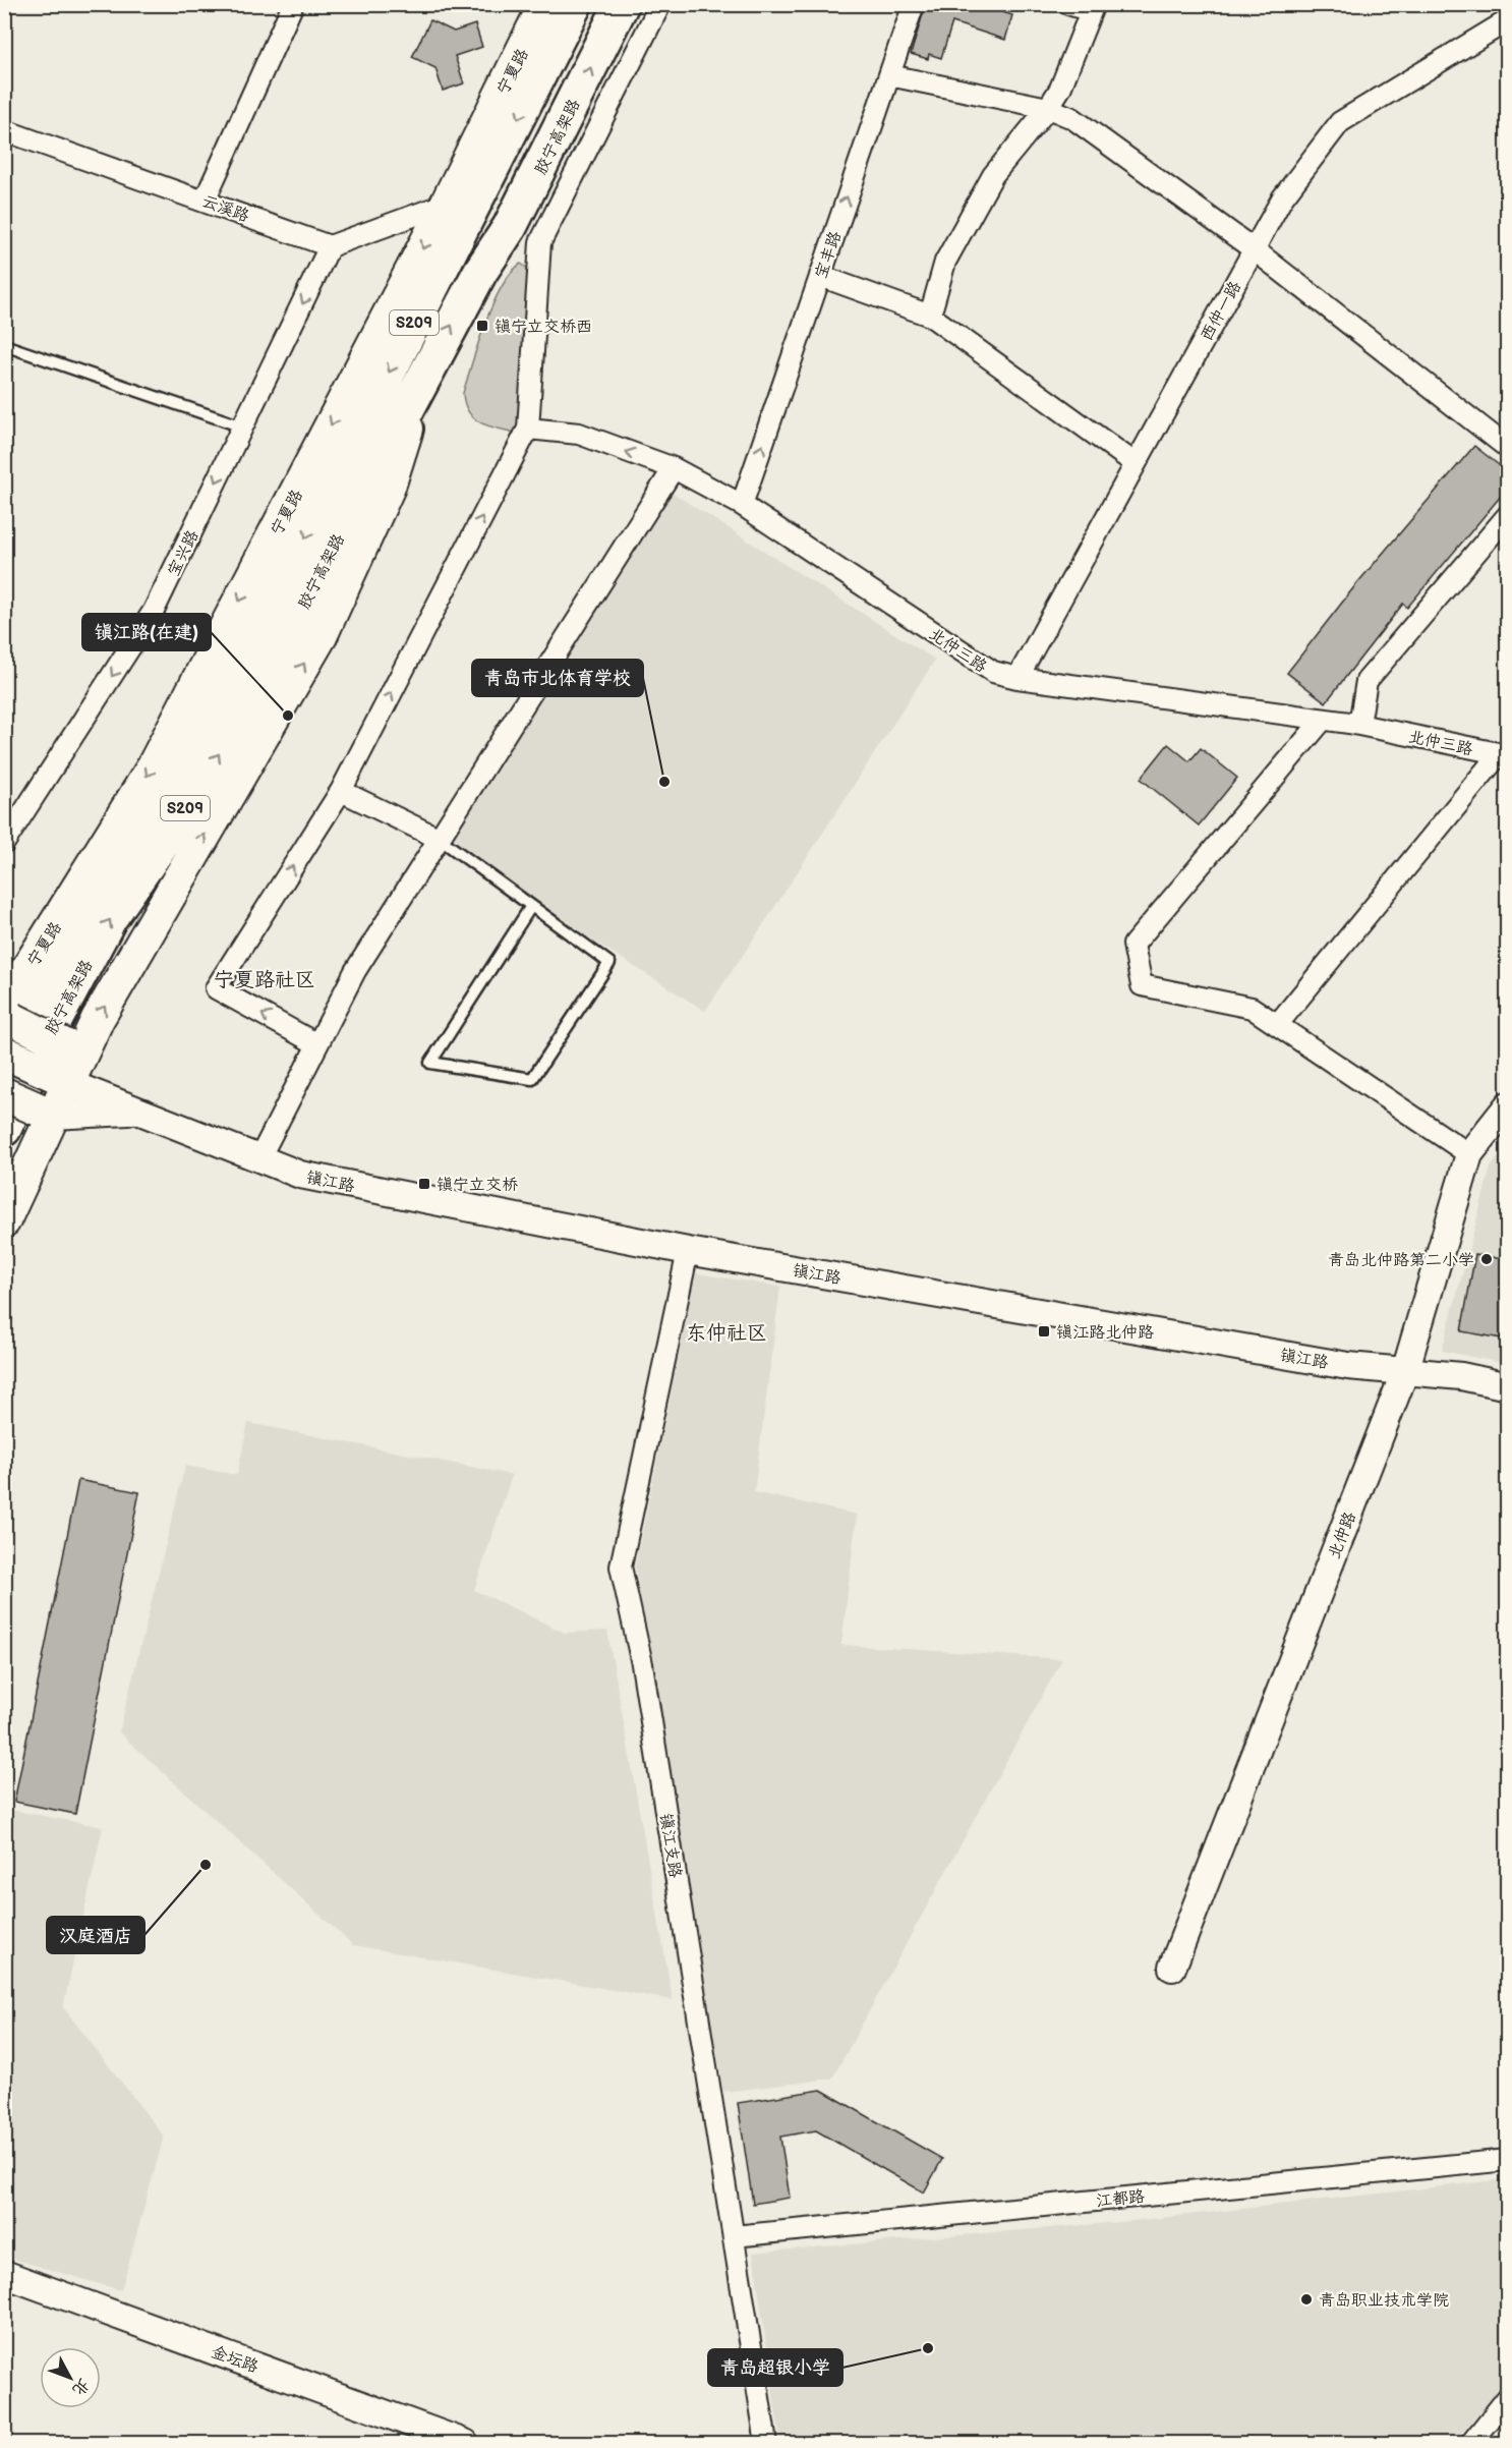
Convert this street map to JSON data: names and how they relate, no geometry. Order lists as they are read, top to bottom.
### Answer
{
  "streets": {
    "highway": ["胶宁高架路", "S209"],
    "main road": ["宁夏路", "镇江路"],
    "street": [
      "云溪路",
      "宝丰路",
      "西仲一路",
      "宝兴路",
      "北仲三路",
      "北仲路",
      "镇江支路",
      "江都路",
      "金坛路"
    ]
  },
  "crossings": [
    ["云溪路", "宝兴路"],
    ["宝丰路", "北仲三路"],
    ["西仲一路", "北仲三路"],
    ["镇江路", "北仲路"],
    ["镇江路", "镇江支路"],
    ["镇江支路", "江都路"]
  ],
  "one_way": ["宝兴路"],
  "districts": ["宁夏路社区", "东仲社区"],
  "places": {
    "transit": ["镇宁立交桥西", "镇宁立交桥", "镇江路北仲路"],
    "other": [
      "镇江路(在建)",
      "青岛市北体育学校",
      "青岛北仲路第二小学",
      "汉庭酒店",
      "青岛职业技术学院",
      "青岛超银小学"
    ]
  },
  "north": "bottom right"
}
